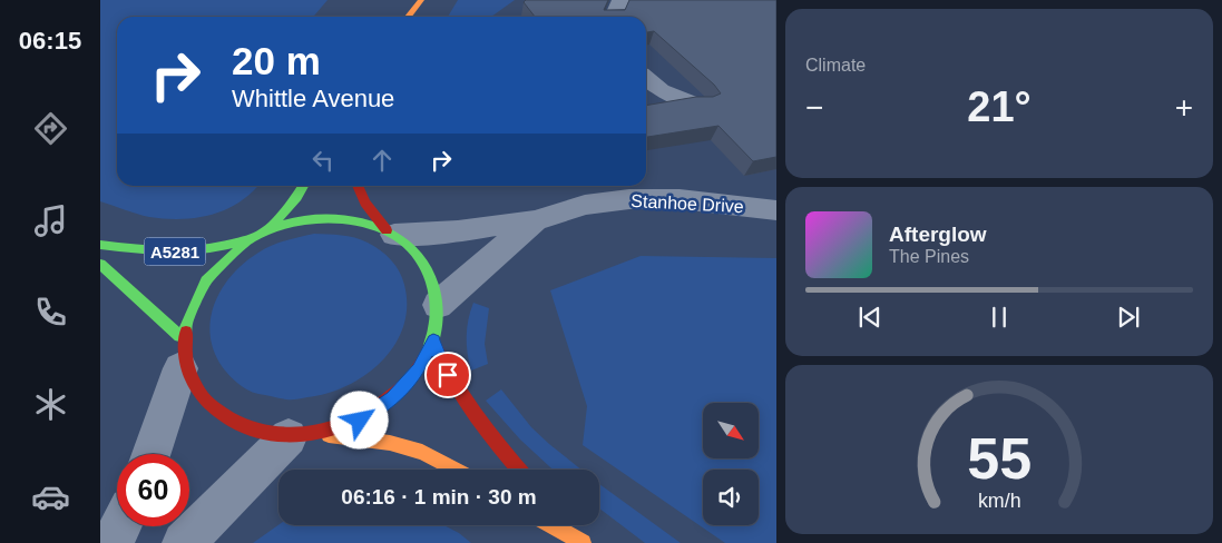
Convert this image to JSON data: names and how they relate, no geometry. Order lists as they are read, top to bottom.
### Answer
{
  "streets": {
    "main road": ["A5281"],
    "street": ["Stanhoe Drive"]
  },
  "crossings": [
    ["Stanhoe Drive", "A5281"]
  ],
  "north": "bottom right",
  "page": {
    "tabs": "06:15",
    "tile": "Climate",
    "turn": ["20 m", "Whittle Avenue"],
    "heat": ["−", "21°", "+"],
    "song": ["Afterglow", "The Pines"],
    "limit": "60",
    "trip": "06:16 · 1 min · 30 m",
    "gauge": ["55", "km/h"]
  }
}
